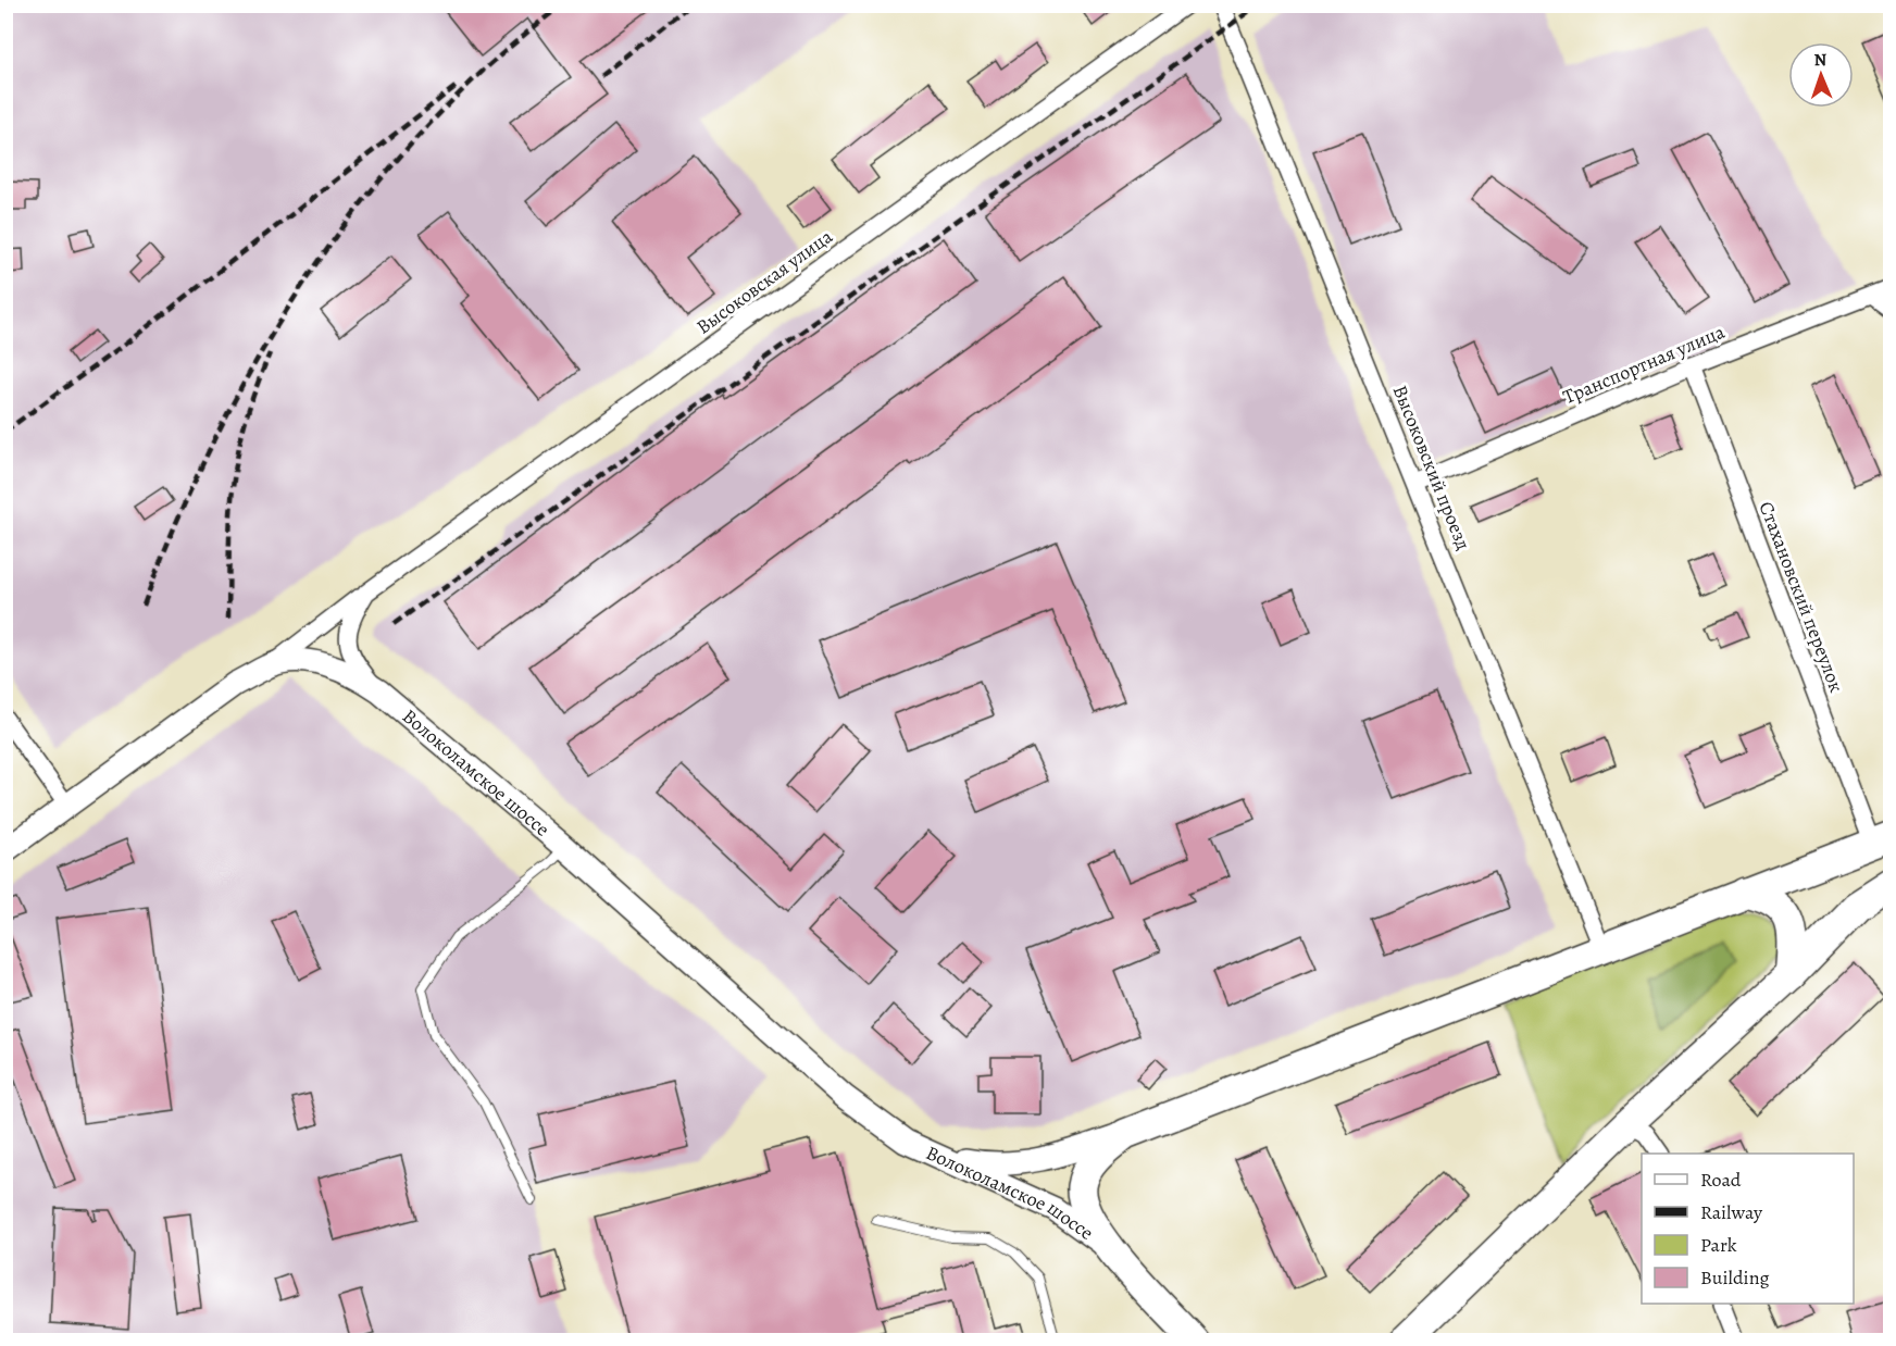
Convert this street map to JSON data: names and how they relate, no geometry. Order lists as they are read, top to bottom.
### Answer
{
  "streets": {
    "street": [
      "Высоковская улица",
      "Транспортная улица",
      "Высоковский проезд",
      "Стахановский переулок",
      "Волоколамское шоссе"
    ]
  },
  "crossings": [
    ["Высоковская улица", "Волоколамское шоссе"],
    ["Транспортная улица", "Высоковский проезд"],
    ["Транспортная улица", "Стахановский переулок"]
  ],
  "legend": [
    "Road",
    "Railway",
    "Park",
    "Building"
  ],
  "north": "top"
}
